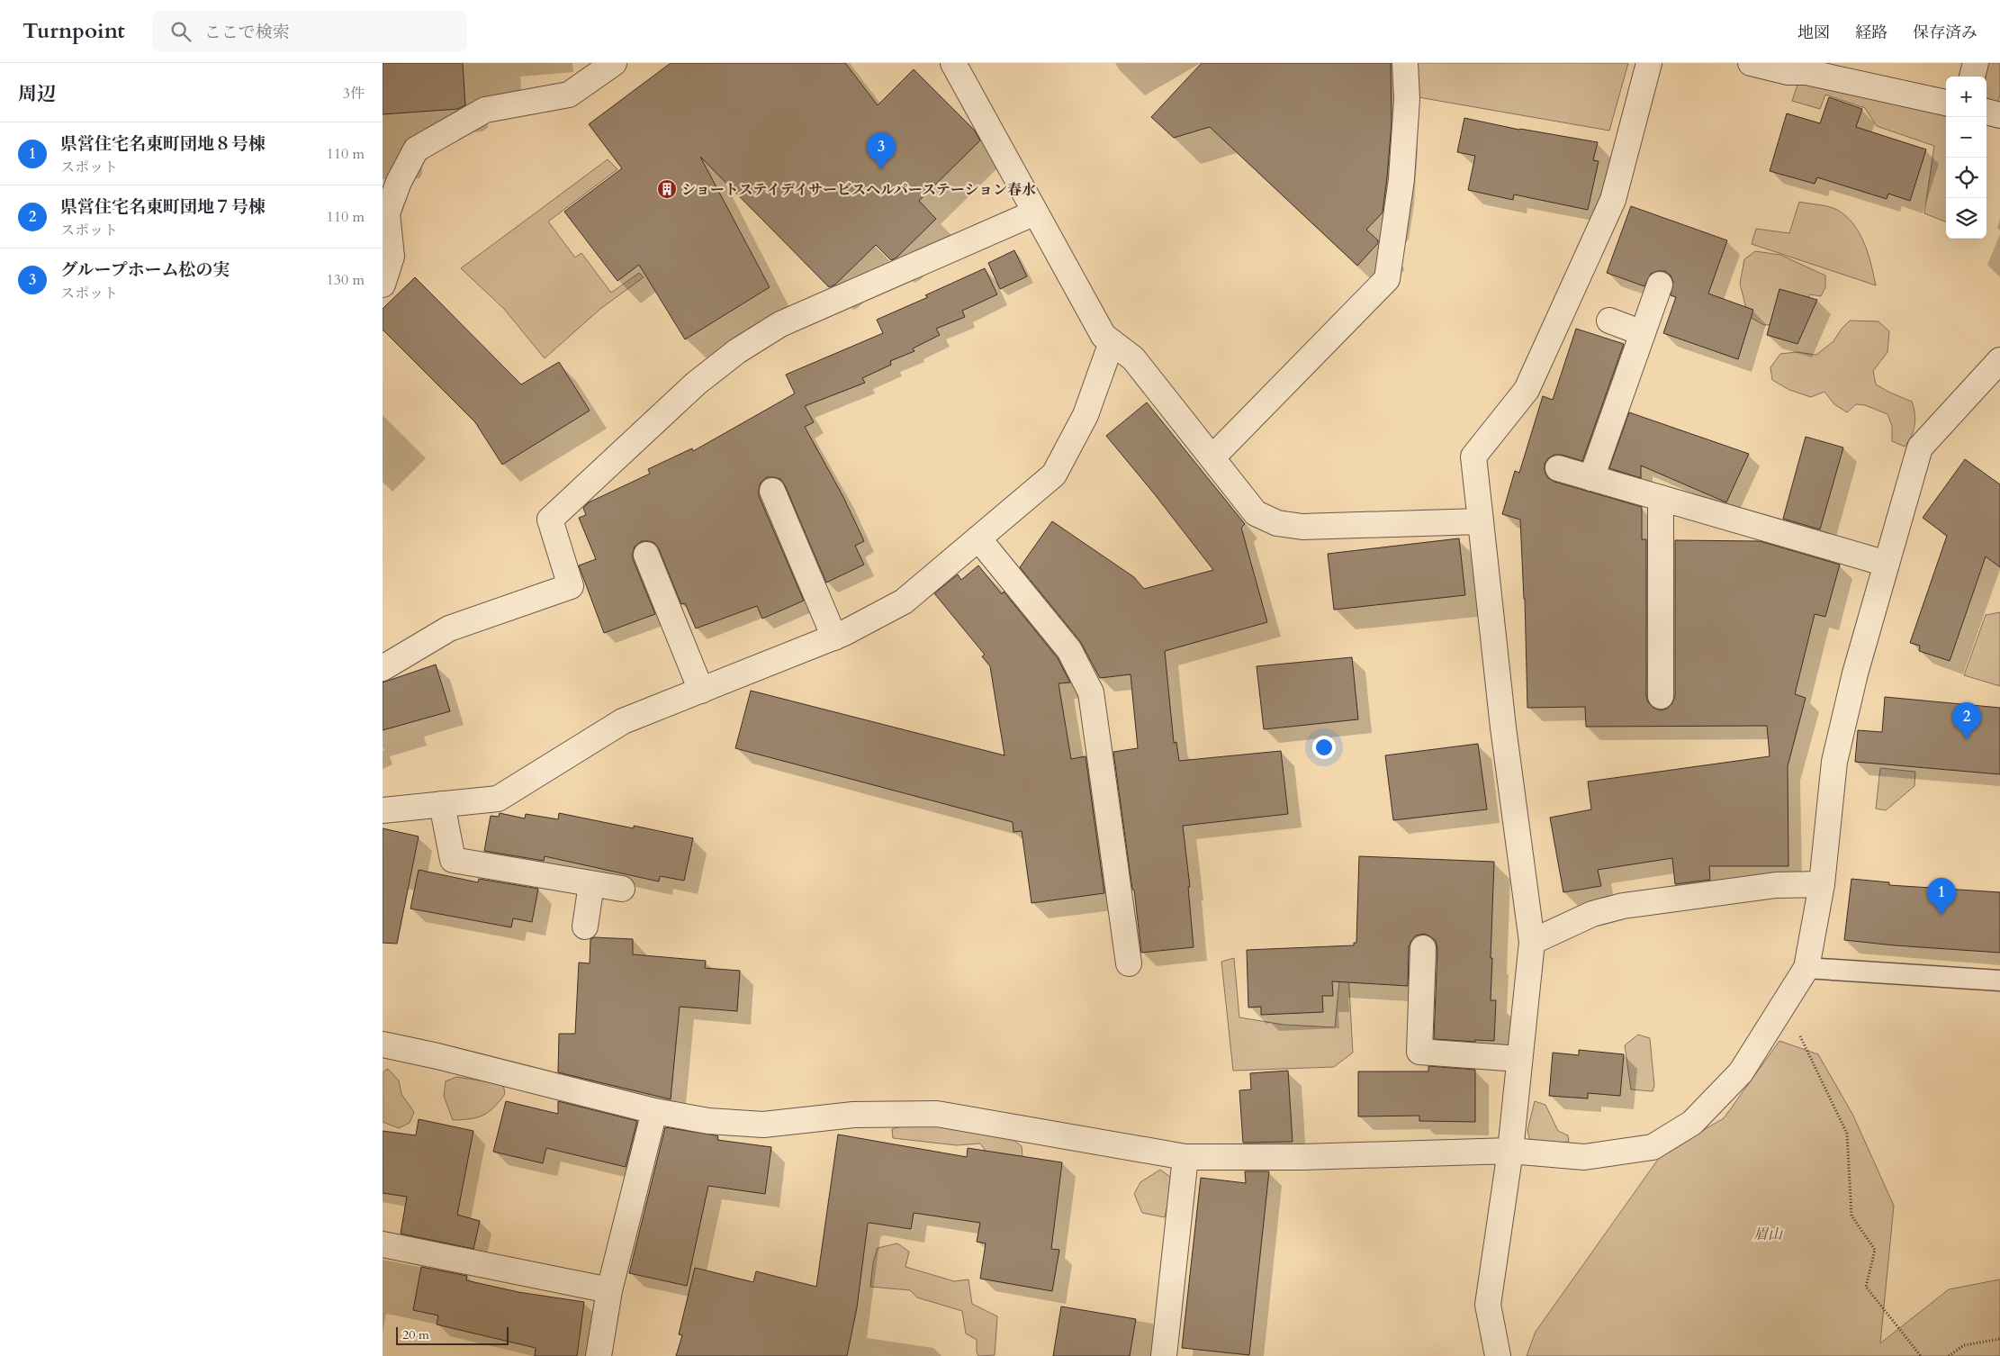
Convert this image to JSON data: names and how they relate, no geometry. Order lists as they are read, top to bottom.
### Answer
{
  "parks": ["眉山"],
  "places": {
    "building": ["ショートステイデイサービスヘルパーステーション春水"]
  },
  "scale_bar": "20 m",
  "page": {
    "header": "Turnpoint",
    "search": "ここで検索",
    "nav": ["地図", "経路", "保存済み"],
    "heading": ["周辺", "3件"],
    "map_buttons": ["+", "−"],
    "list": [
      {
        "mark": "1",
        "name": "県営住宅名東町団地８号棟",
        "note": "スポット",
        "value": "110 m"
      },
      {
        "mark": "2",
        "name": "県営住宅名東町団地７号棟",
        "note": "スポット",
        "value": "110 m"
      },
      {
        "mark": "3",
        "name": "グループホーム松の実",
        "note": "スポット",
        "value": "130 m"
      }
    ],
    "pins": ["3", "2", "1"],
    "scale": "20 m"
  }
}
